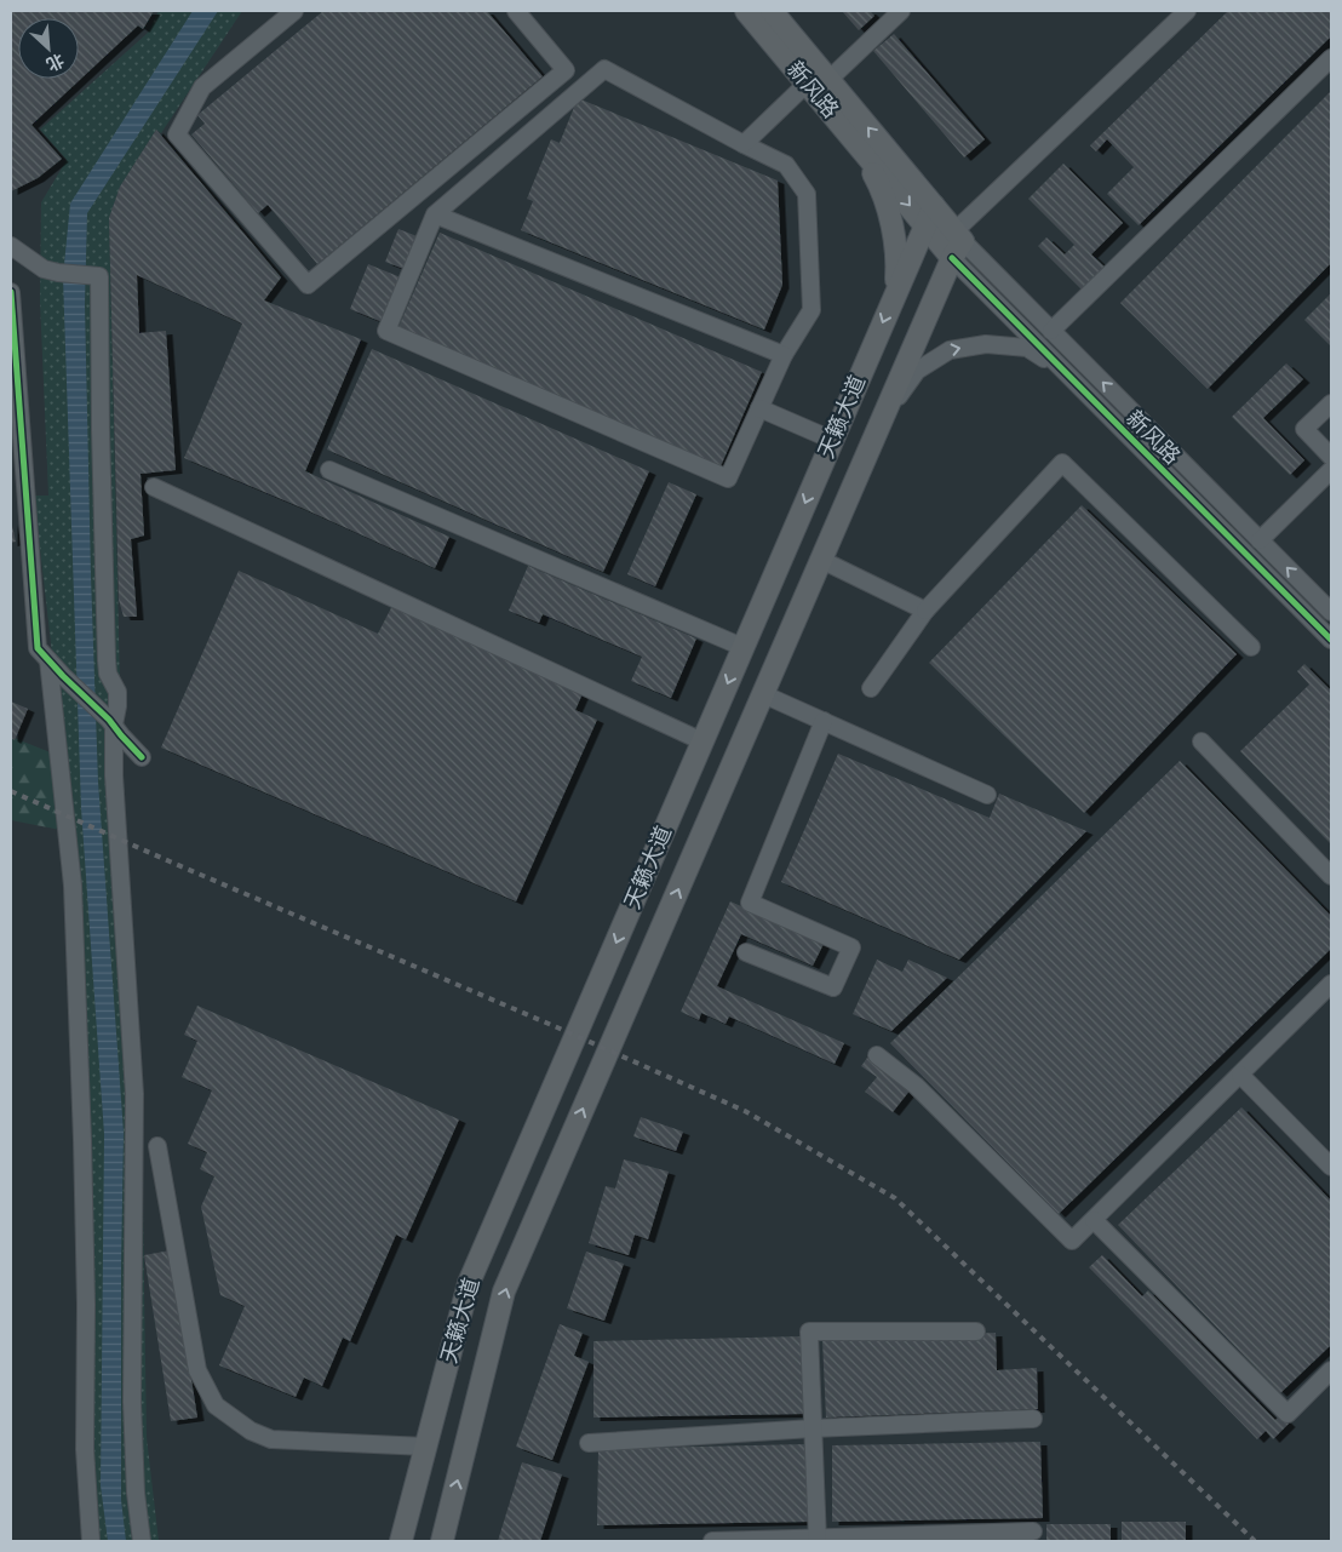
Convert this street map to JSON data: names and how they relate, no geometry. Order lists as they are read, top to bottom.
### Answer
{
  "streets": {
    "main road": ["新风路", "天籁大道"]
  },
  "crossings": [
    ["新风路", "天籁大道"]
  ],
  "north": "bottom right"
}
